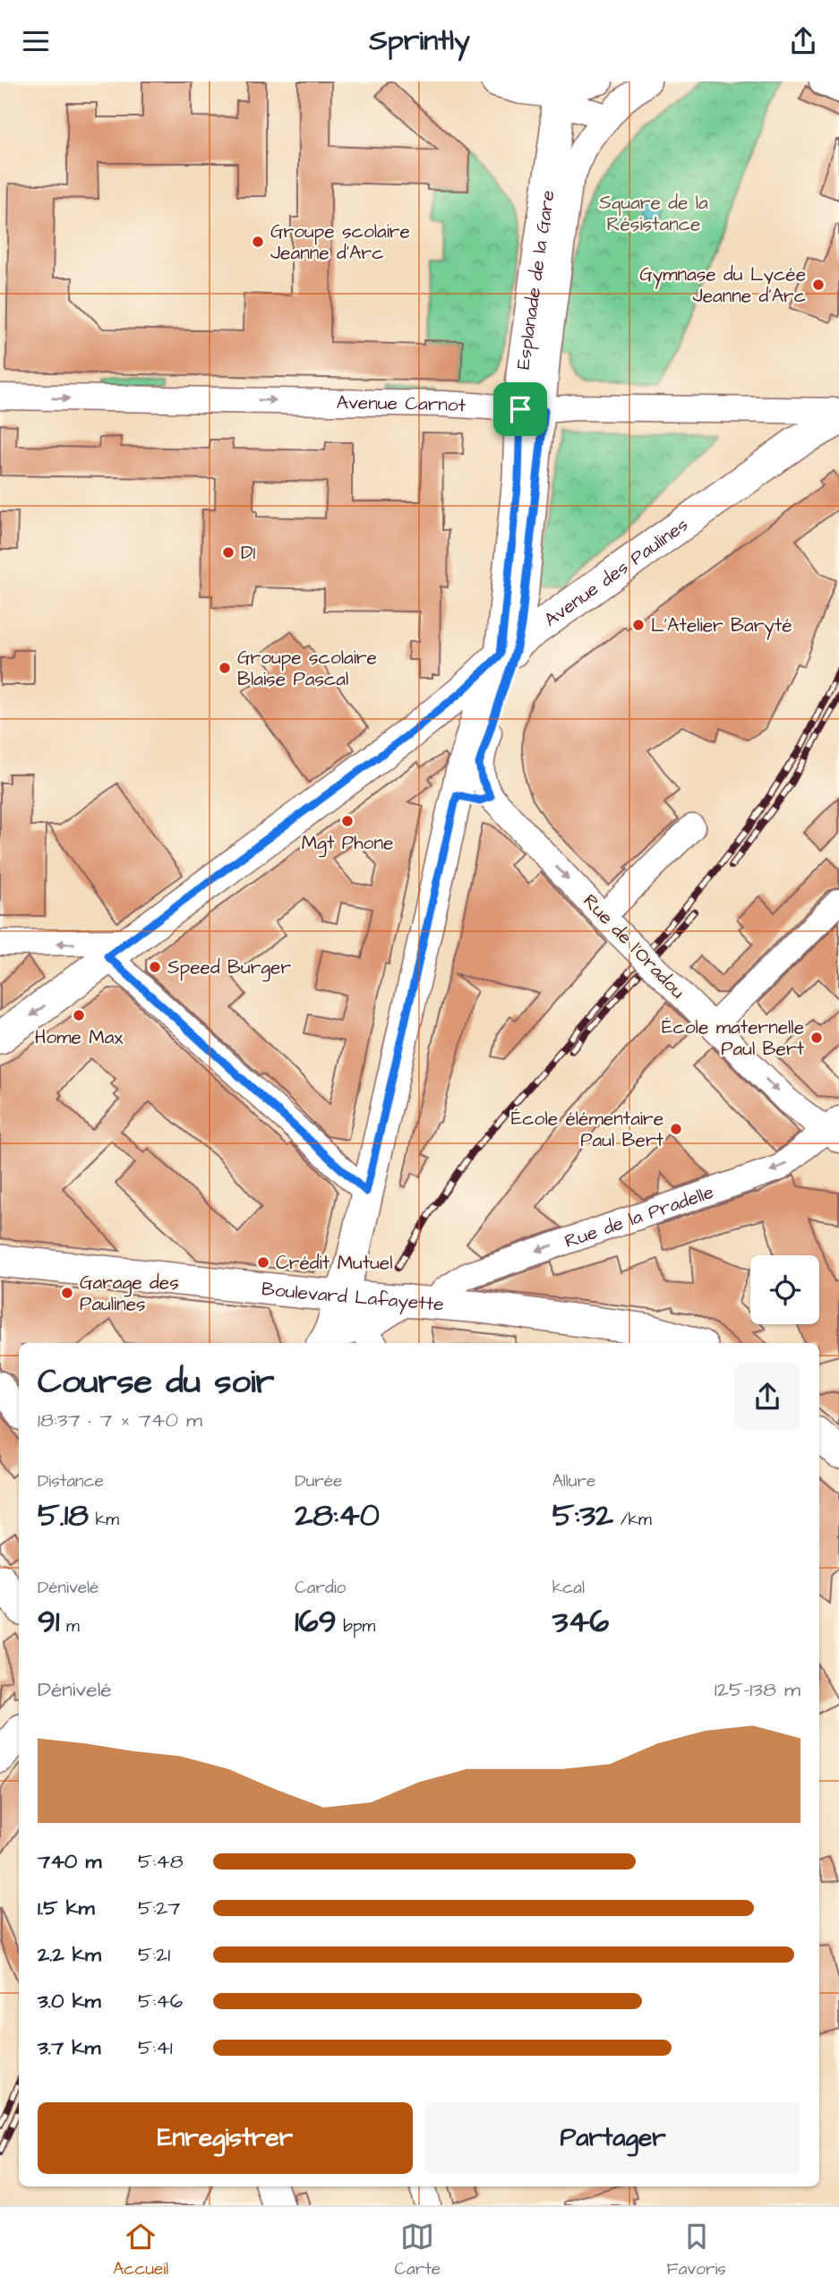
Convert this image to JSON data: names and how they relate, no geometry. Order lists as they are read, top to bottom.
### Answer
{
  "streets": {
    "main road": ["Esplanade de la Gare", "Avenue des Paulines", "Boulevard Lafayette"],
    "street": ["Avenue Carnot", "Rue de l'Oradou", "Rue de la Pradelle"]
  },
  "crossings": [
    ["Esplanade de la Gare", "Avenue Carnot"],
    ["Esplanade de la Gare", "Avenue des Paulines"],
    ["Esplanade de la Gare", "Boulevard Lafayette"],
    ["Avenue Carnot", "Avenue des Paulines"],
    ["Rue de l'Oradou", "Rue de la Pradelle"],
    ["Rue de la Pradelle", "Boulevard Lafayette"]
  ],
  "one_way": ["Avenue Carnot", "Rue de l'Oradou", "Rue de la Pradelle"],
  "parks": ["Square de la Résistance"],
  "places": [
    "Groupe scolaire Jeanne d'Arc",
    "Gymnase du Lycée Jeanne d'Arc",
    "D1",
    "L'Atelier Baryté",
    "Groupe scolaire Blaise Pascal",
    "Mgt Phone",
    "Speed Burger",
    "Home Max",
    "École maternelle Paul Bert",
    "École élémentaire Paul Bert",
    "Crédit Mutuel",
    "Garage des Paulines"
  ],
  "page": {
    "header": "Sprintly",
    "heading": ["Course du soir", "18:37 · 7 × 740 m"],
    "stats": [
      ["Distance", "5.18 km"],
      ["Durée", "28:40"],
      ["Allure", "5:32 /km"],
      ["Dénivelé", "91 m"],
      ["Cardio", "169 bpm"],
      ["kcal", "346"]
    ],
    "chart": ["Dénivelé", "125–138 m"],
    "list": [
      {
        "name": "740 m",
        "note": "5:48"
      },
      {
        "name": "1.5 km",
        "note": "5:27"
      },
      {
        "name": "2.2 km",
        "note": "5:21"
      },
      {
        "name": "3.0 km",
        "note": "5:46"
      },
      {
        "name": "3.7 km",
        "note": "5:41"
      }
    ],
    "buttons": ["Enregistrer", "Partager"],
    "tabs": ["Accueil", "Carte", "Favoris"]
  }
}
